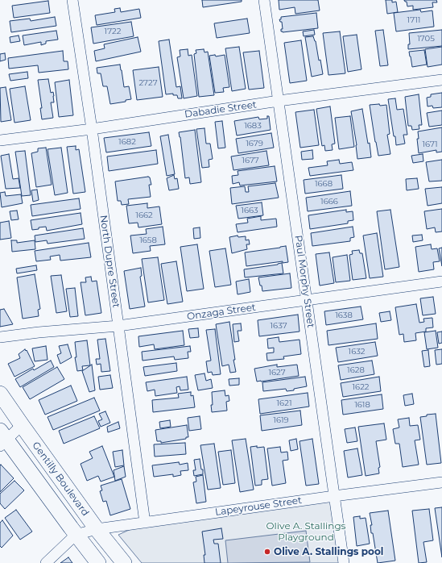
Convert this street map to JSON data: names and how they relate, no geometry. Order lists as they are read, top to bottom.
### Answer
{
  "streets": {
    "main road": ["Gentilly Boulevard"],
    "street": [
      "Dabadie Street",
      "North Dupre Street",
      "Paul Morphy Street",
      "Onzaga Street",
      "Lapeyrouse Street"
    ]
  },
  "crossings": [
    ["Dabadie Street", "North Dupre Street"],
    ["Dabadie Street", "Paul Morphy Street"],
    ["North Dupre Street", "Onzaga Street"],
    ["North Dupre Street", "Lapeyrouse Street"],
    ["Paul Morphy Street", "Onzaga Street"],
    ["Paul Morphy Street", "Lapeyrouse Street"],
    ["Gentilly Boulevard", "Lapeyrouse Street"]
  ],
  "parks": ["Olive A. Stallings Playground"],
  "places": ["Olive A. Stallings pool"],
  "house_numbers": [
    "1711",
    "1722",
    "1705",
    "2727",
    "1683",
    "1682",
    "1679",
    "1671",
    "1677",
    "1668",
    "1666",
    "1663",
    "1662",
    "1658",
    "1638",
    "1637",
    "1632",
    "1628",
    "1627",
    "1622",
    "1621",
    "1618",
    "1619"
  ]
}
